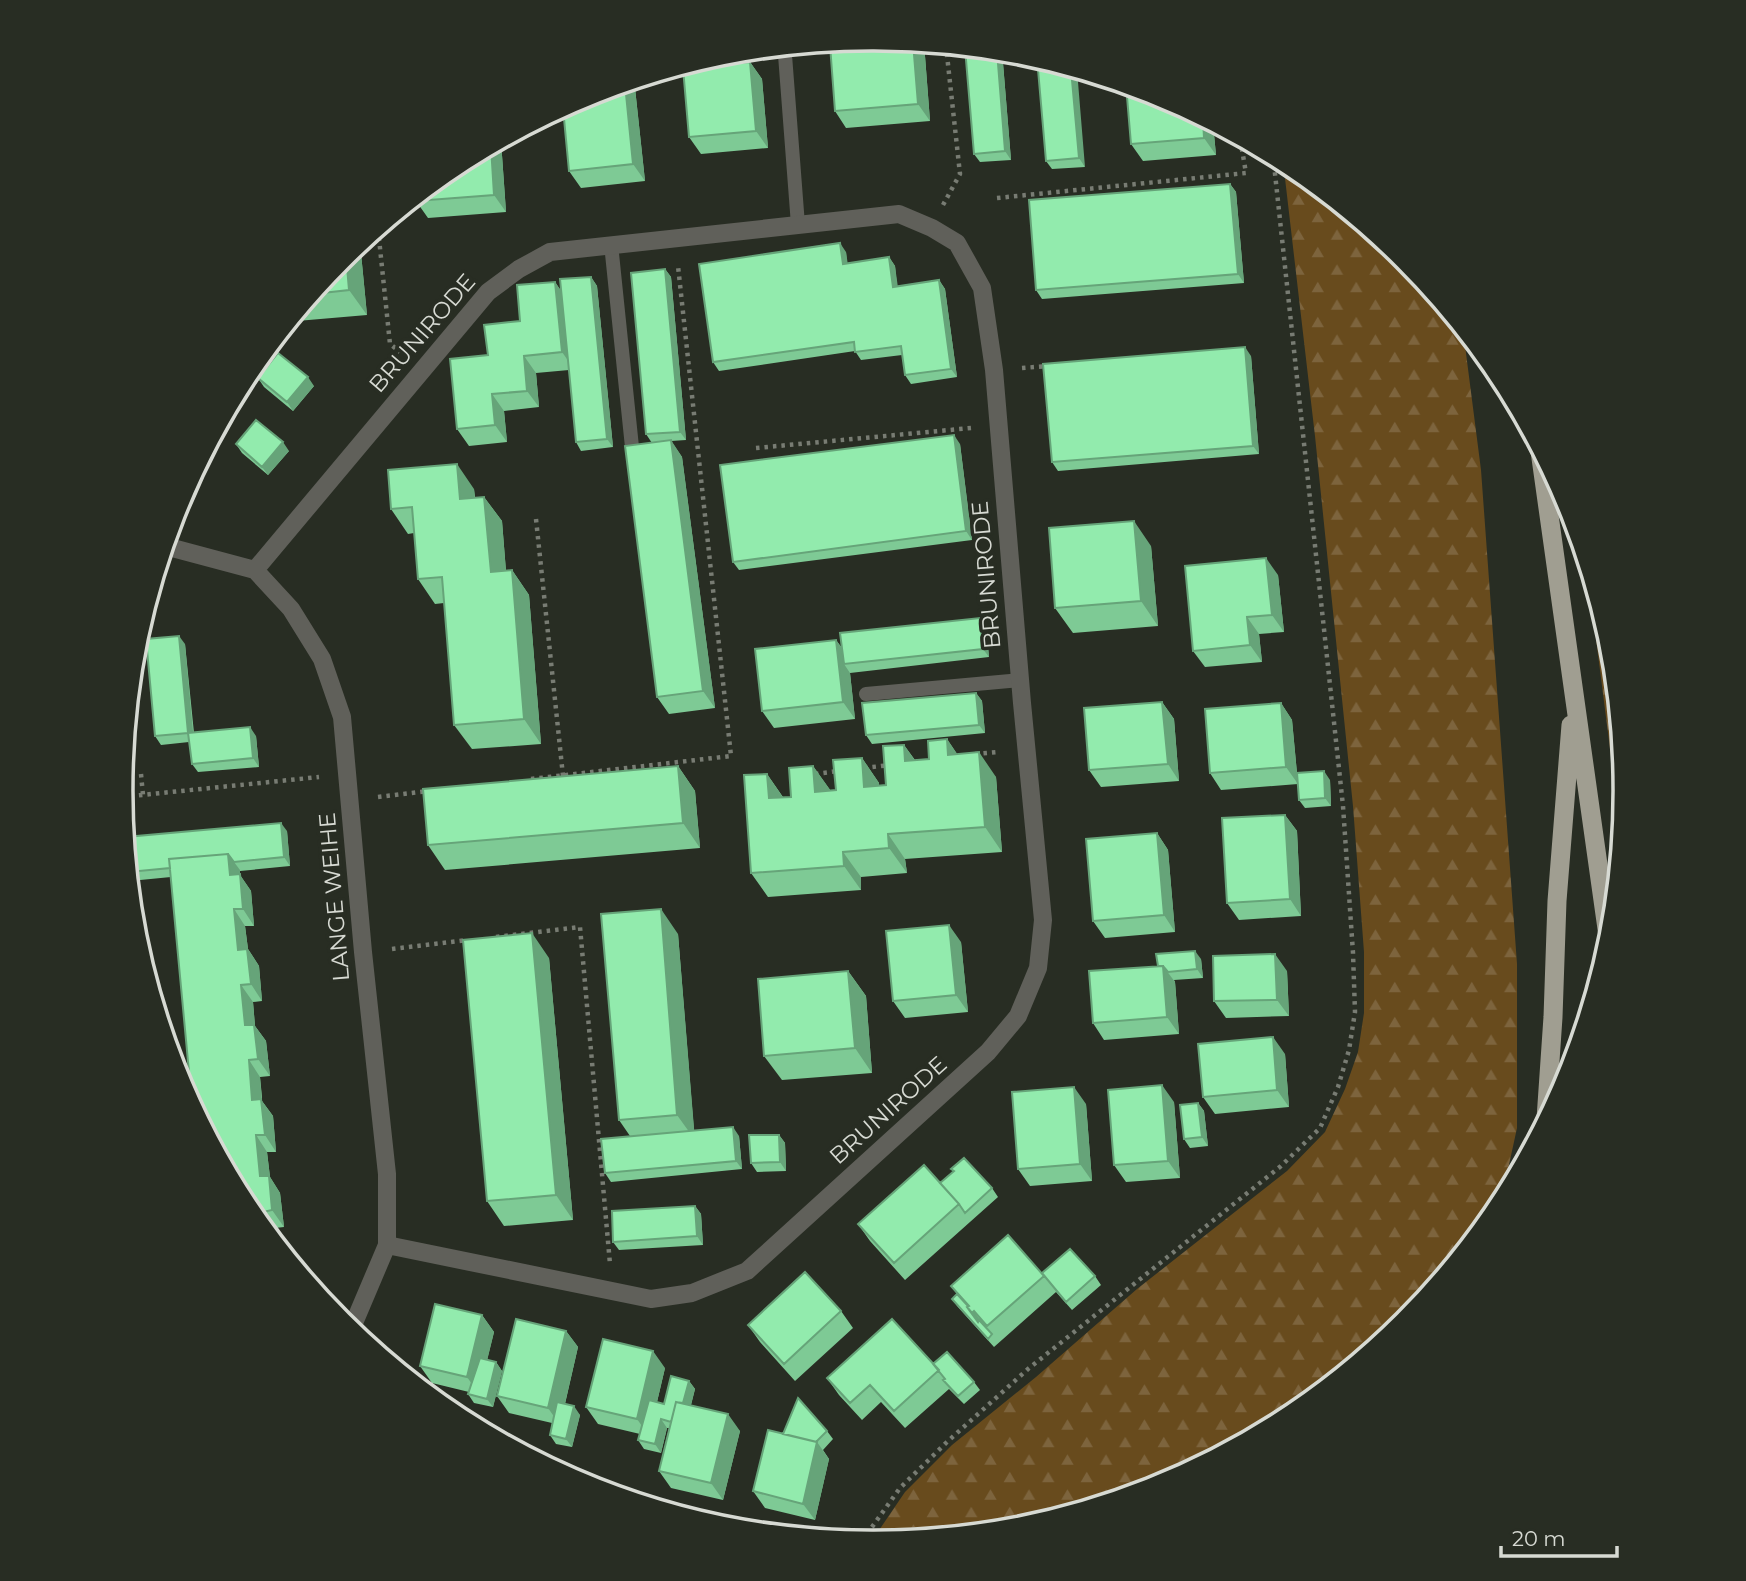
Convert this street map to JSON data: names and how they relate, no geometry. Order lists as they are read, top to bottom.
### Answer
{
  "streets": {
    "street": ["BRUNIRODE", "LANGE WEIHE"]
  },
  "crossings": [
    ["BRUNIRODE", "LANGE WEIHE"]
  ],
  "scale_bar": "20 m"
}
